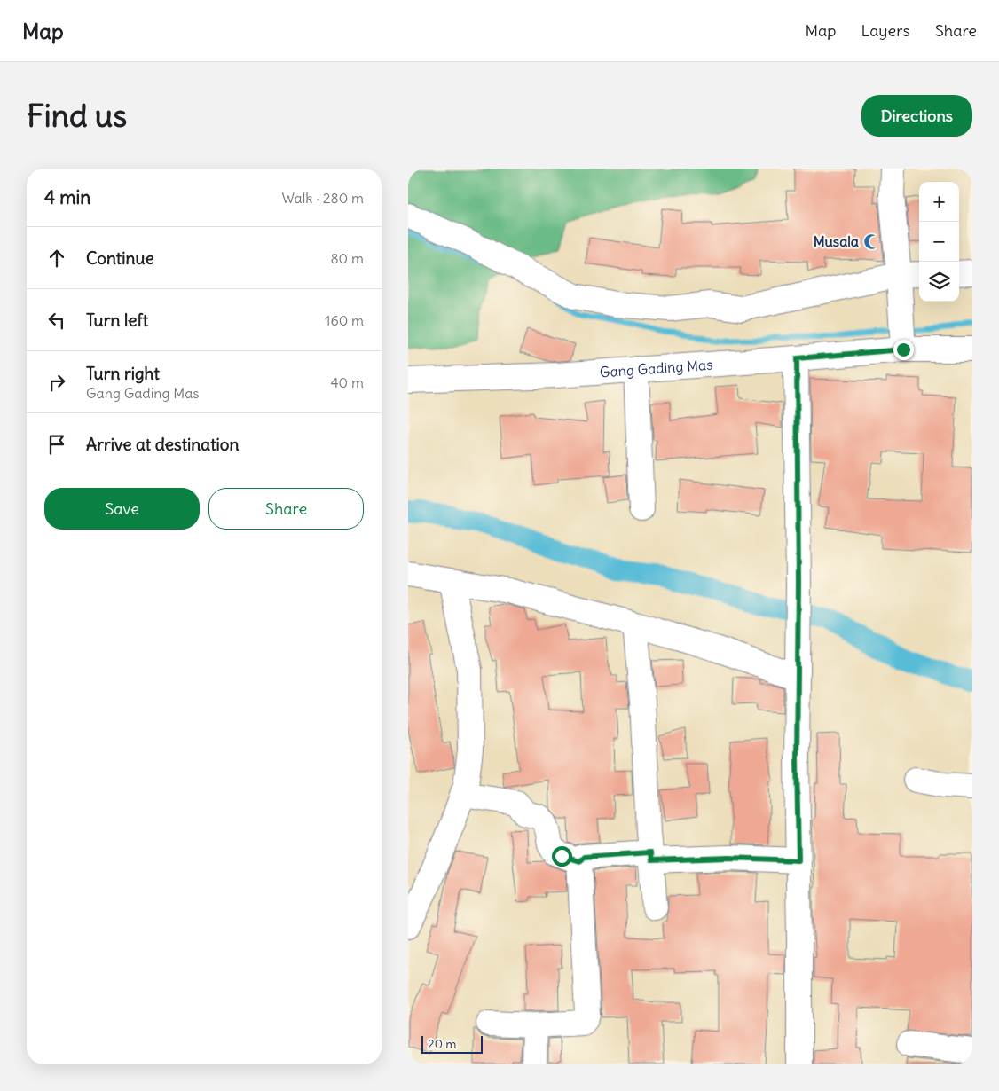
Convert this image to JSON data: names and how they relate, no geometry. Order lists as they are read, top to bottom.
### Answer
{
  "streets": {
    "street": ["Gang Gading Mas"]
  },
  "places": {
    "mosque": ["Musala"]
  },
  "scale_bar": "20 m",
  "page": {
    "header": "Map",
    "nav": ["Map", "Layers", "Share"],
    "buttons": [
      "Directions",
      ["Save", "Share"]
    ],
    "title": "Find us",
    "heading": ["4 min", "Walk · 280 m"],
    "map_buttons": ["+", "−"],
    "list": [
      ["Continue", "80 m"],
      ["Turn left", "160 m"],
      ["Turn right", "Gang Gading Mas", "40 m"],
      "Arrive at destination"
    ],
    "scale": "20 m"
  }
}
